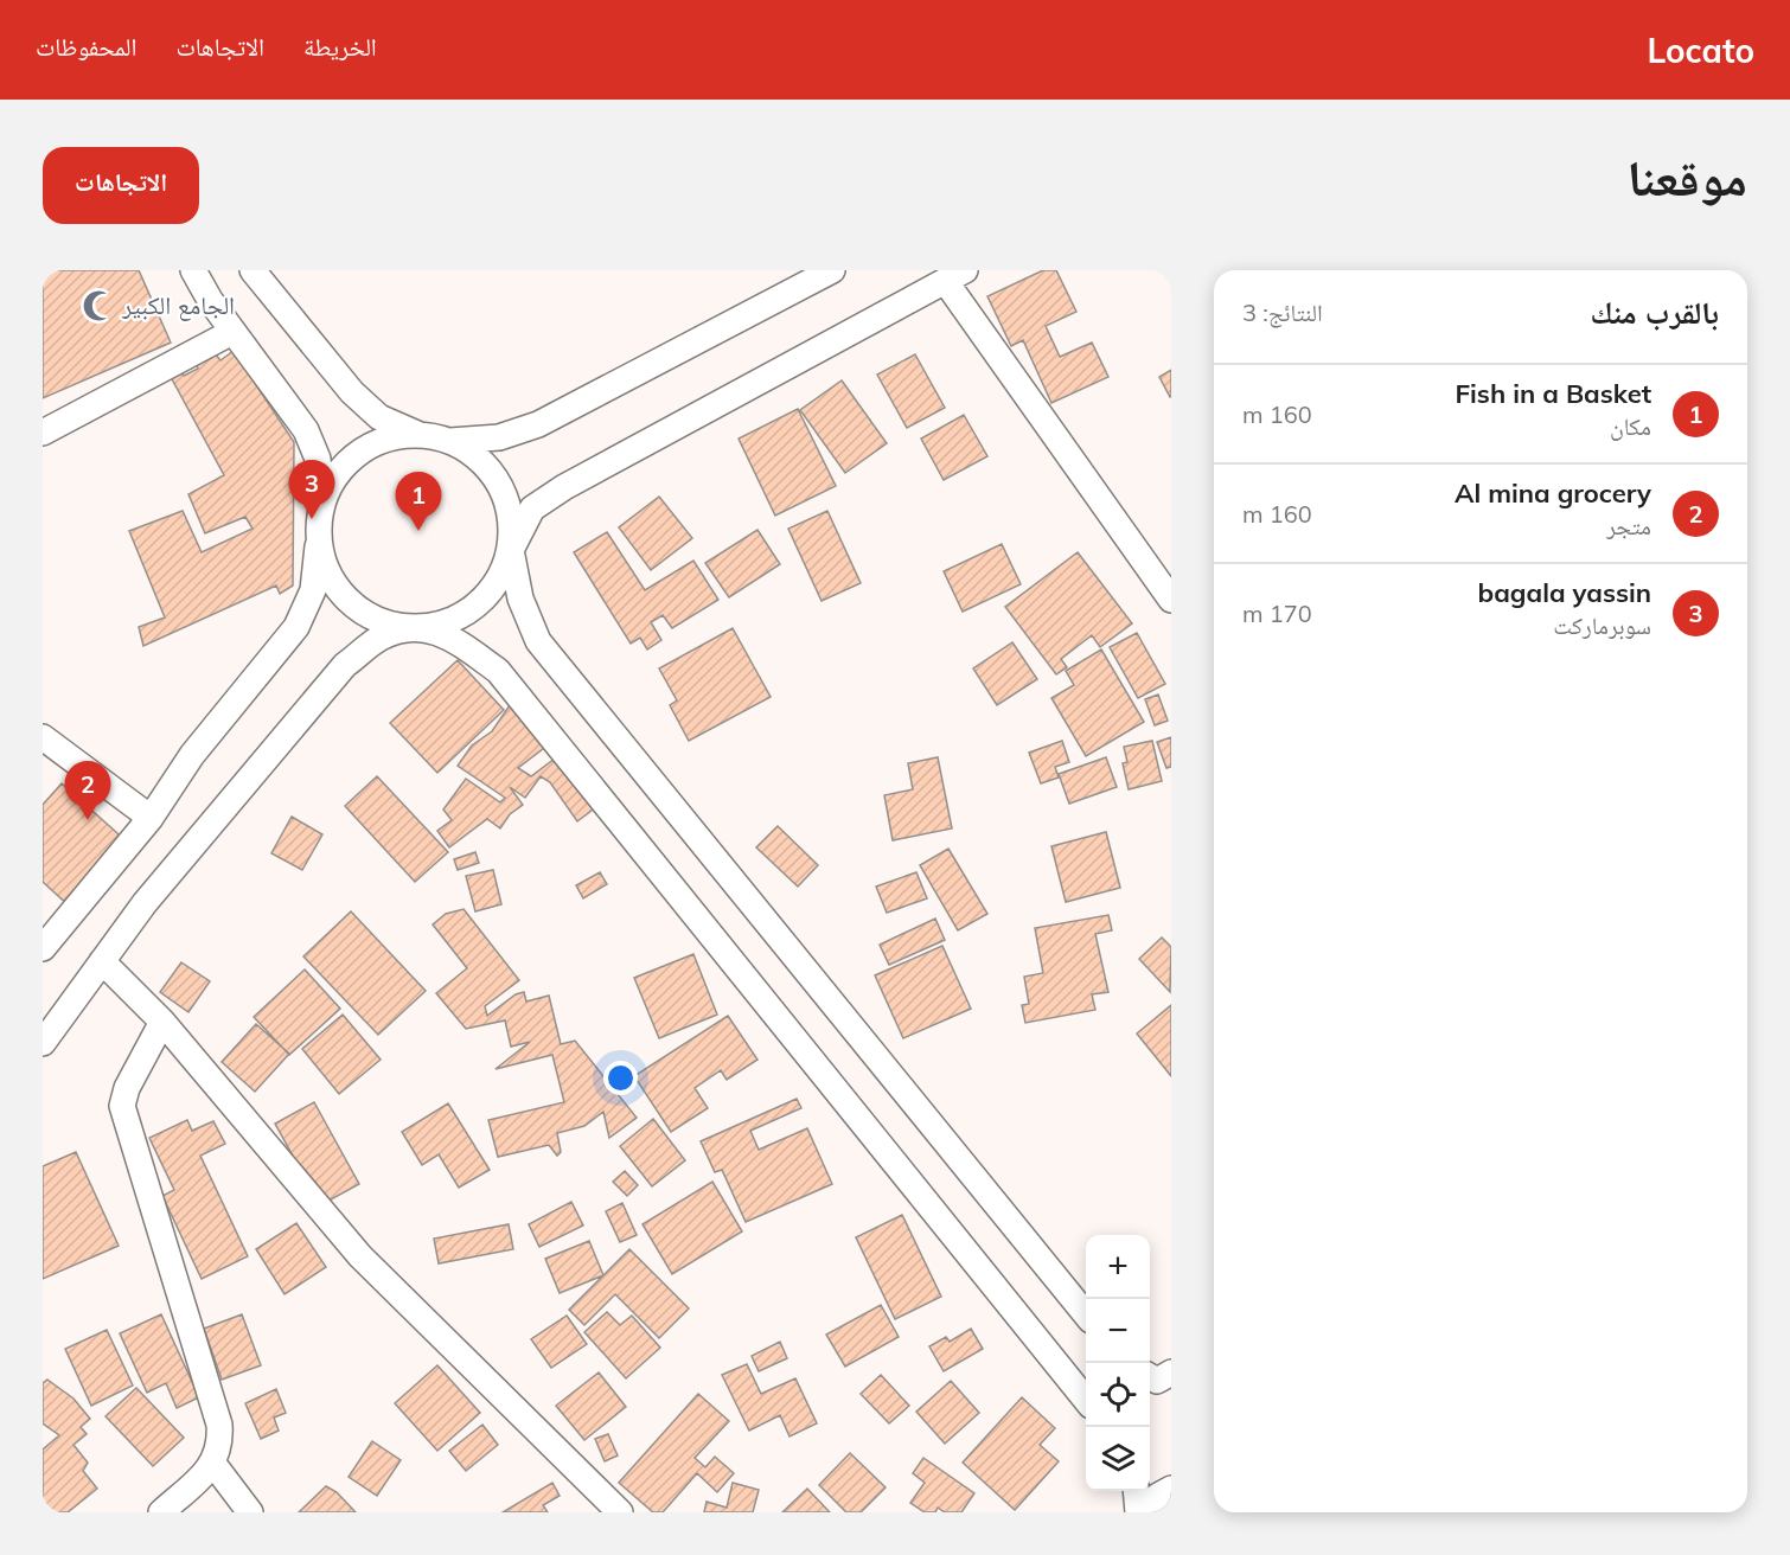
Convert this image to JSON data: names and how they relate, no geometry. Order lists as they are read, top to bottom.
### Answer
{
  "places": {
    "mosque": ["الجامع الكبير"]
  },
  "page": {
    "header": "Locato",
    "nav": ["الخريطة", "الاتجاهات", "المحفوظات"],
    "title": "موقعنا",
    "buttons": "الاتجاهات",
    "heading": ["بالقرب منك", "النتائج: 3"],
    "list": [
      {
        "mark": "1",
        "name": "Fish in a Basket",
        "note": "مكان",
        "value": "160 m"
      },
      {
        "mark": "2",
        "name": "Al mina grocery",
        "note": "متجر",
        "value": "160 m"
      },
      {
        "mark": "3",
        "name": "bagala yassin",
        "note": "سوبرماركت",
        "value": "170 m"
      }
    ],
    "pins": ["3", "1", "2"],
    "map_buttons": ["+", "−"]
  }
}
